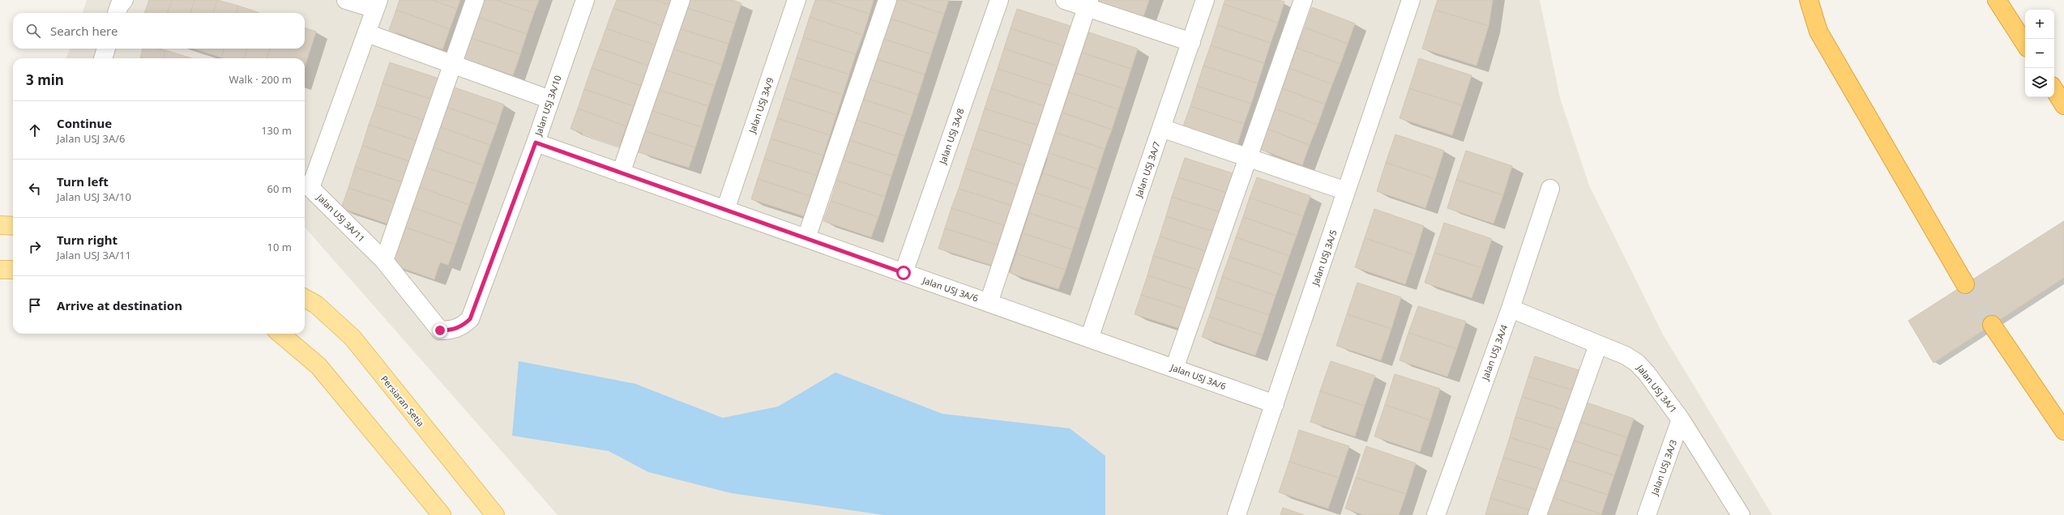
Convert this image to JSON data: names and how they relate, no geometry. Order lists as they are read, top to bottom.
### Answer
{
  "streets": {
    "main road": ["Persiaran Setia"],
    "street": [
      "Jalan USJ 3A/10",
      "Jalan USJ 3A/9",
      "Jalan USJ 3A/8",
      "Jalan USJ 3A/7",
      "Jalan USJ 3A/11",
      "Jalan USJ 3A/5",
      "Jalan USJ 3A/6",
      "Jalan USJ 3A/4",
      "Jalan USJ 3A/1",
      "Jalan USJ 3A/3"
    ]
  },
  "crossings": [
    ["Jalan USJ 3A/10", "Jalan USJ 3A/11"],
    ["Jalan USJ 3A/10", "Jalan USJ 3A/6"],
    ["Jalan USJ 3A/9", "Jalan USJ 3A/6"],
    ["Jalan USJ 3A/8", "Jalan USJ 3A/6"],
    ["Jalan USJ 3A/7", "Jalan USJ 3A/6"],
    ["Jalan USJ 3A/5", "Jalan USJ 3A/6"],
    ["Jalan USJ 3A/4", "Jalan USJ 3A/1"],
    ["Jalan USJ 3A/1", "Jalan USJ 3A/3"]
  ],
  "page": {
    "map_buttons": ["+", "−"],
    "search": "Search here",
    "heading": ["3 min", "Walk · 200 m"],
    "list": [
      ["Continue", "Jalan USJ 3A/6", "130 m"],
      ["Turn left", "Jalan USJ 3A/10", "60 m"],
      ["Turn right", "Jalan USJ 3A/11", "10 m"],
      "Arrive at destination"
    ]
  }
}
